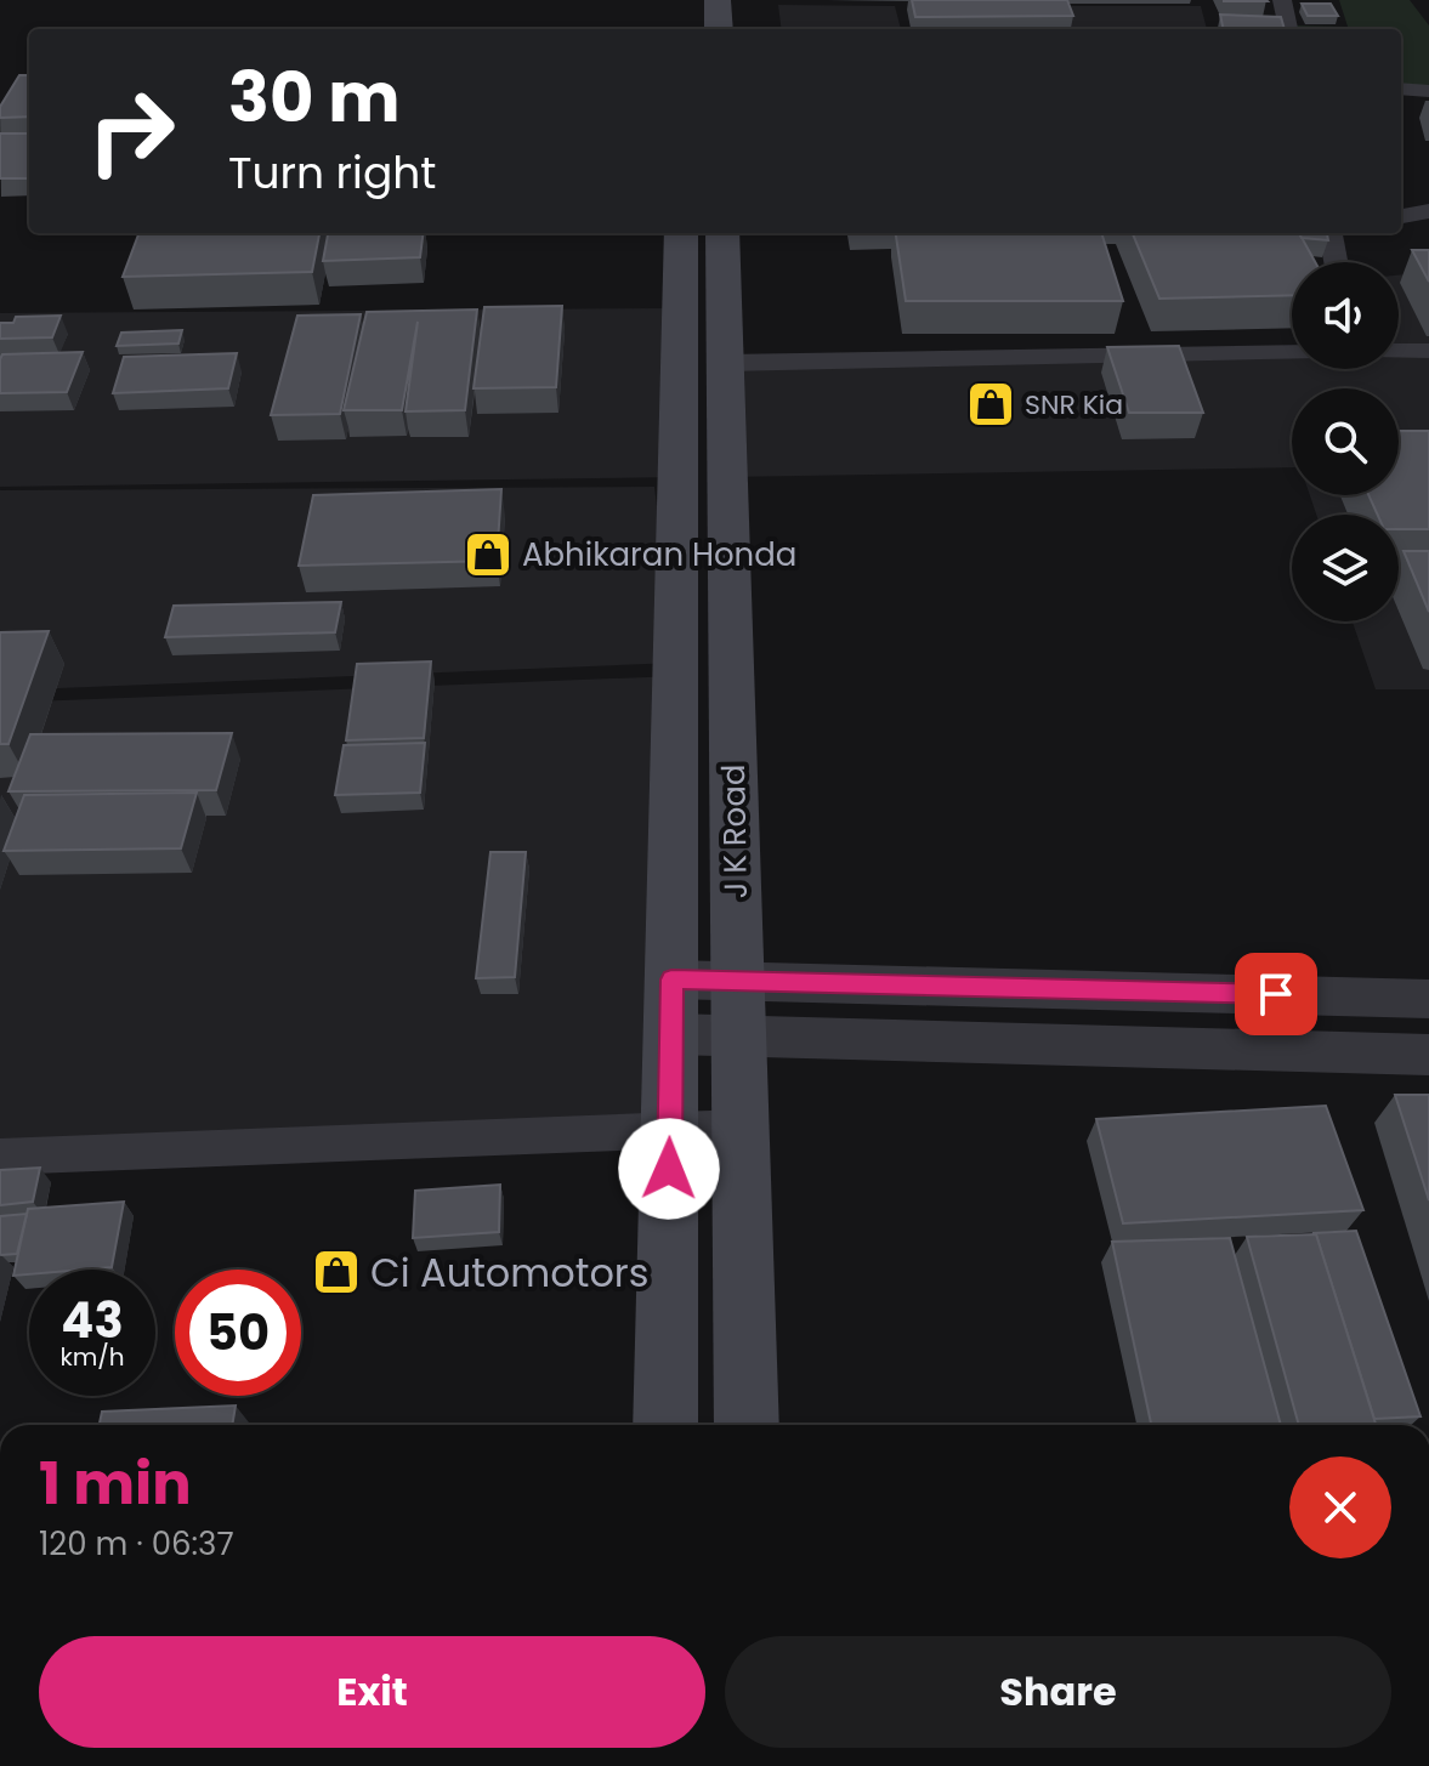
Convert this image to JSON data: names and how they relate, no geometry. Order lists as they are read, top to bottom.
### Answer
{
  "streets": {
    "main road": ["J K Road"]
  },
  "places": {
    "shop": ["SNR Kia", "Abhikaran Honda", "Ci Automotors"]
  },
  "page": {
    "turn": ["30 m", "Turn right"],
    "speed": "43 km/h",
    "limit": "50",
    "heading": ["1 min", "120 m · 06:37"],
    "buttons": ["Exit", "Share"]
  }
}
